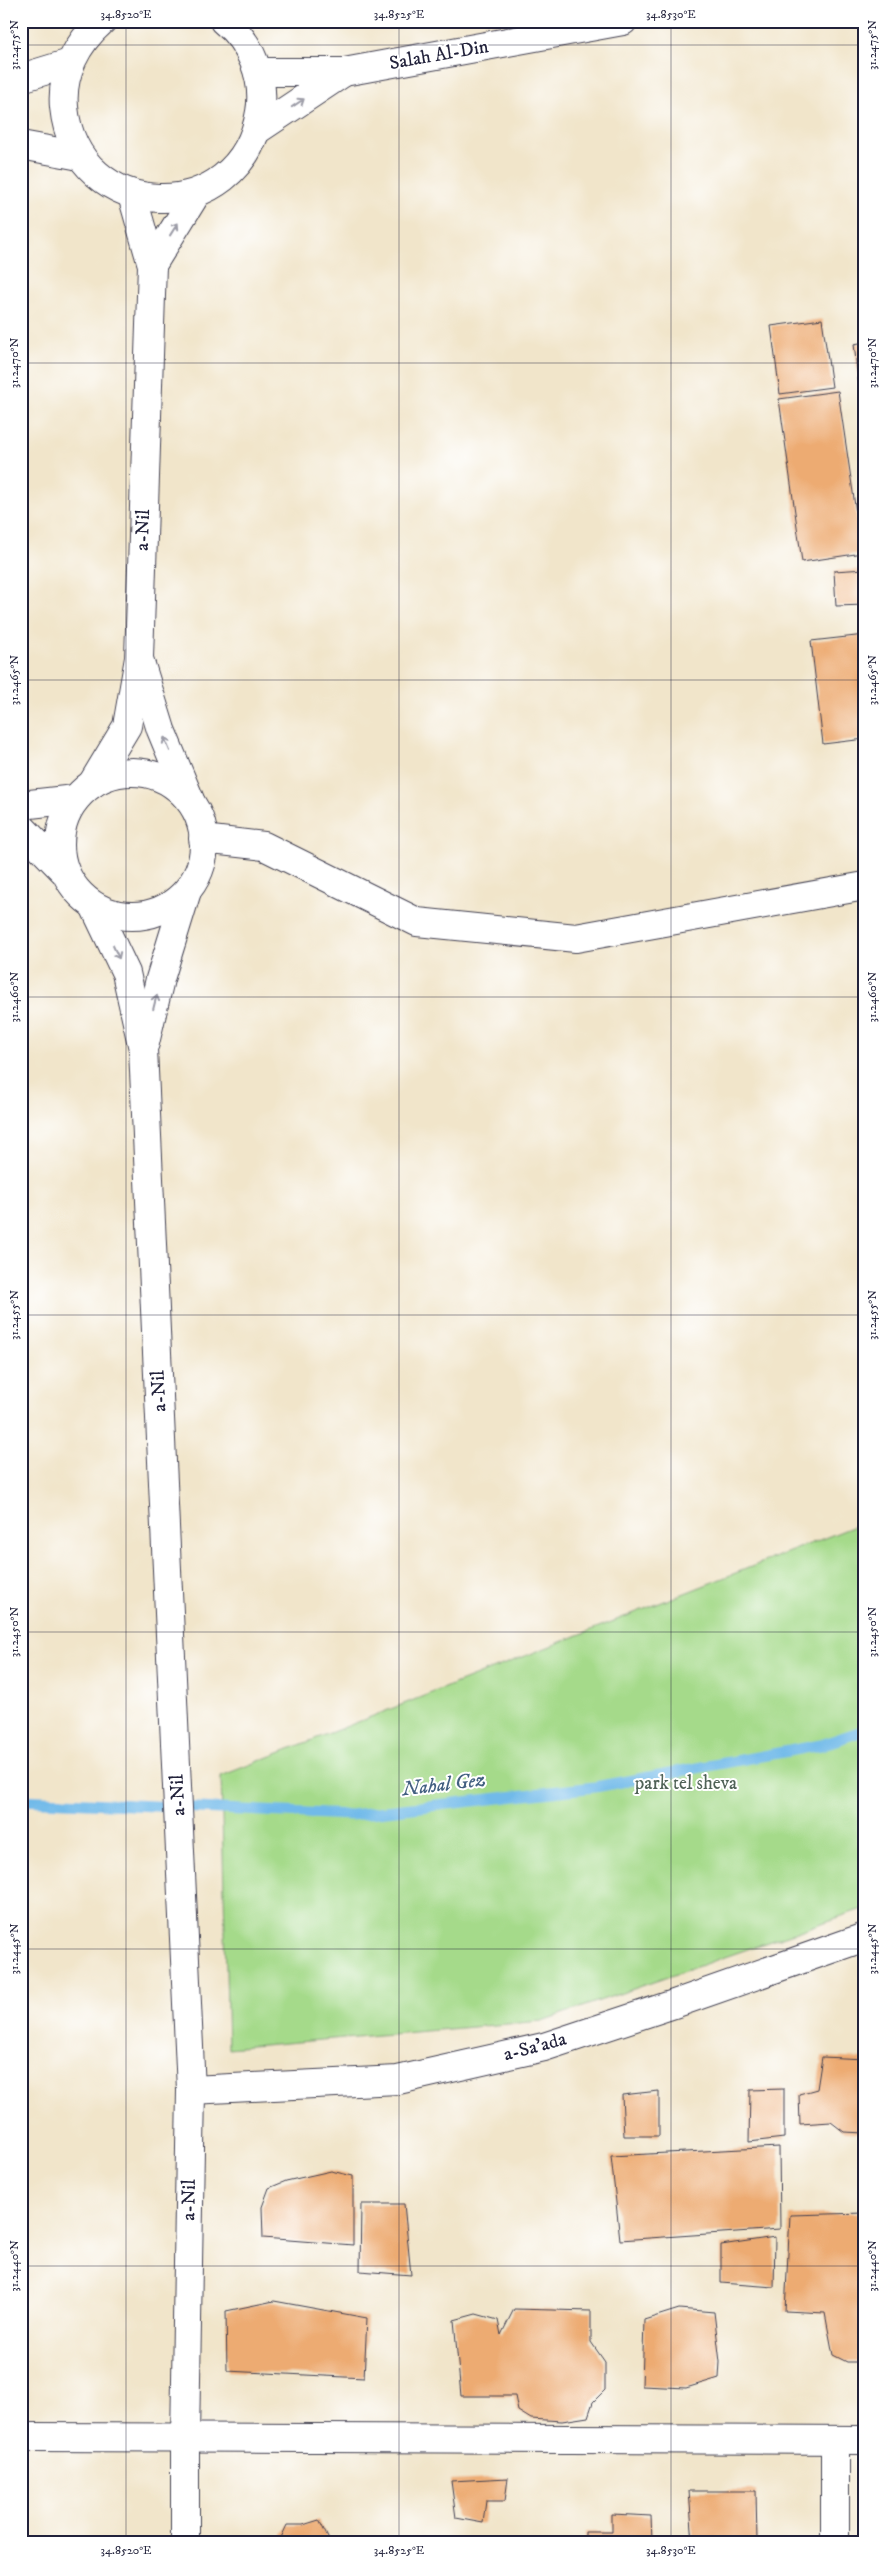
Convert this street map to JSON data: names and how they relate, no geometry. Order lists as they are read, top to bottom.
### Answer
{
  "streets": {
    "street": ["Salah Al-Din", "a-Nil", "a-Sa'ada"]
  },
  "crossings": [
    ["a-Nil", "a-Sa'ada"]
  ],
  "water": ["Nahal Gez"],
  "parks": ["park tel sheva"],
  "coordinates": [
    "34.8520°E",
    "34.8525°E",
    "34.8530°E",
    "31.2475°N",
    "31.2470°N",
    "31.2465°N",
    "31.2460°N",
    "31.2455°N",
    "31.2450°N",
    "31.2445°N",
    "31.2440°N"
  ]
}
